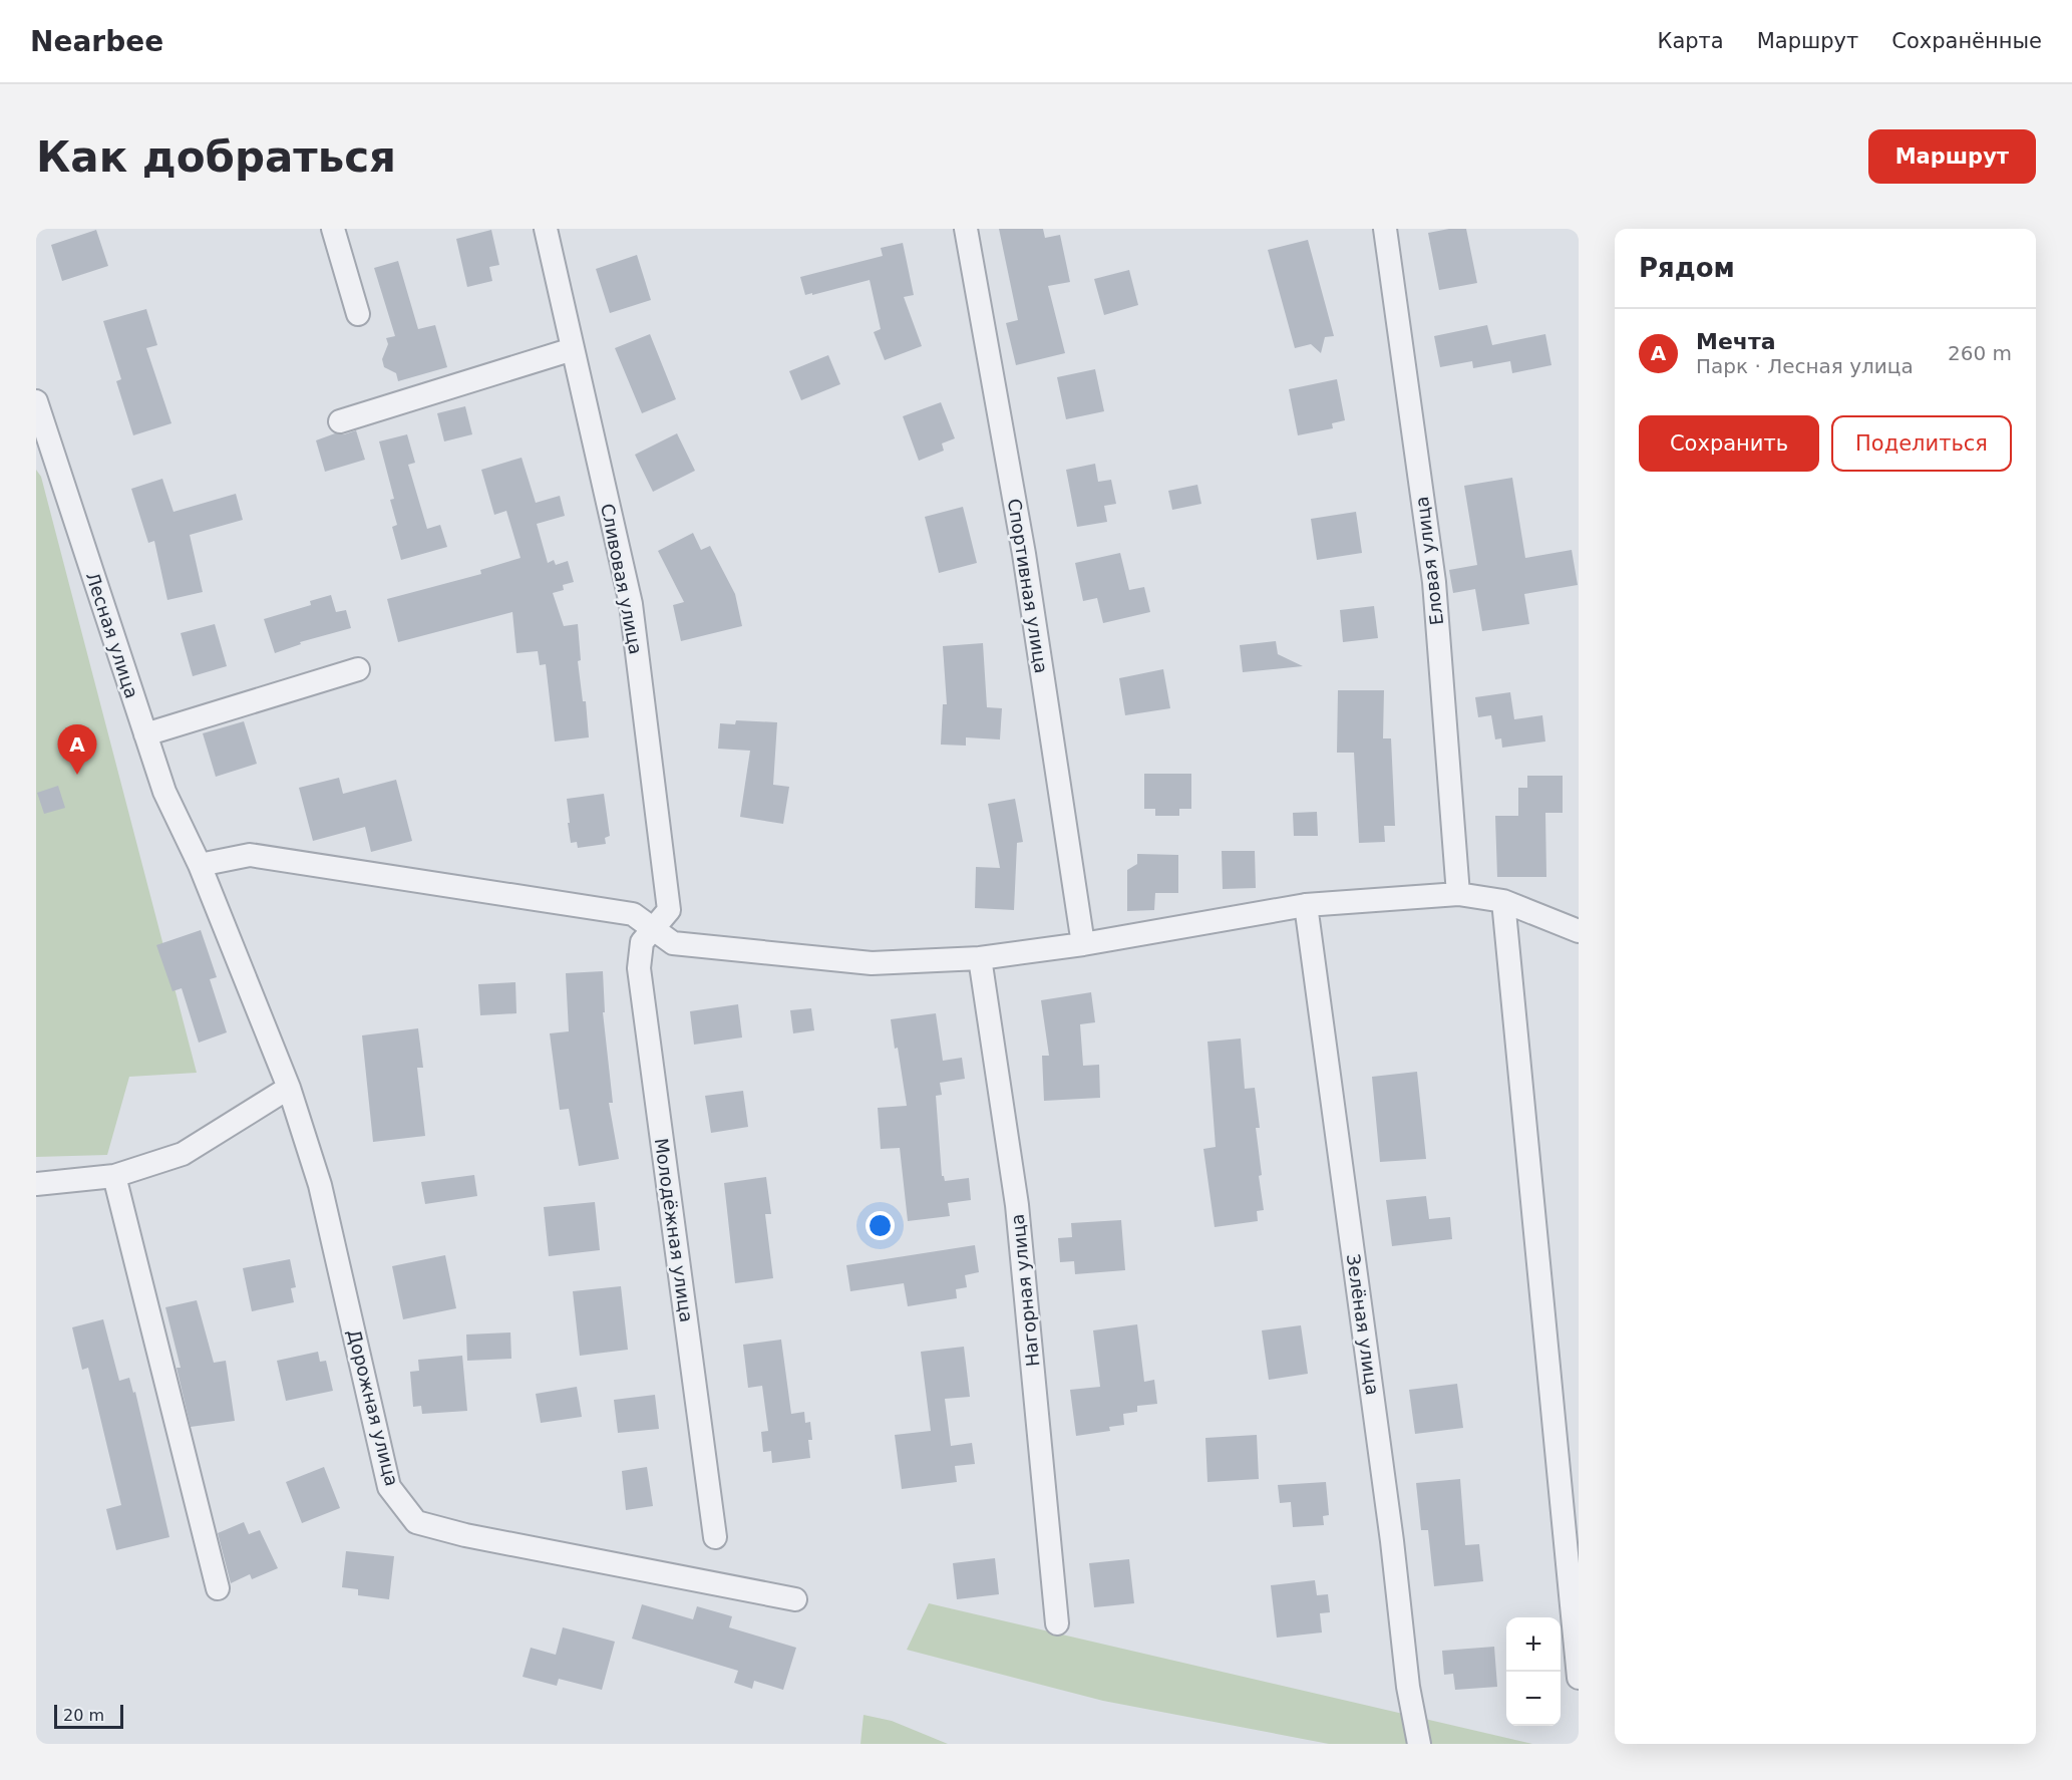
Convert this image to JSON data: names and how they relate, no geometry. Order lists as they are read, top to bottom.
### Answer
{
  "streets": {
    "street": [
      "Еловая улица",
      "Сливовая улица",
      "Спортивная улица",
      "Лесная улица",
      "Молодёжная улица",
      "Нагорная улица",
      "Зелёная улица",
      "Дорожная улица"
    ]
  },
  "crossings": [
    ["Сливовая улица", "Молодёжная улица"],
    ["Лесная улица", "Дорожная улица"]
  ],
  "scale_bar": "20 m",
  "page": {
    "header": "Nearbee",
    "nav": ["Карта", "Маршрут", "Сохранённые"],
    "buttons": [
      "Маршрут",
      ["Сохранить", "Поделиться"]
    ],
    "title": "Как добраться",
    "heading": "Рядом",
    "list": [
      {
        "mark": "A",
        "name": "Мечта",
        "note": "Парк · Лесная улица",
        "value": "260 m"
      }
    ],
    "pins": "A",
    "map_buttons": ["+", "−"],
    "scale": "20 m"
  }
}
